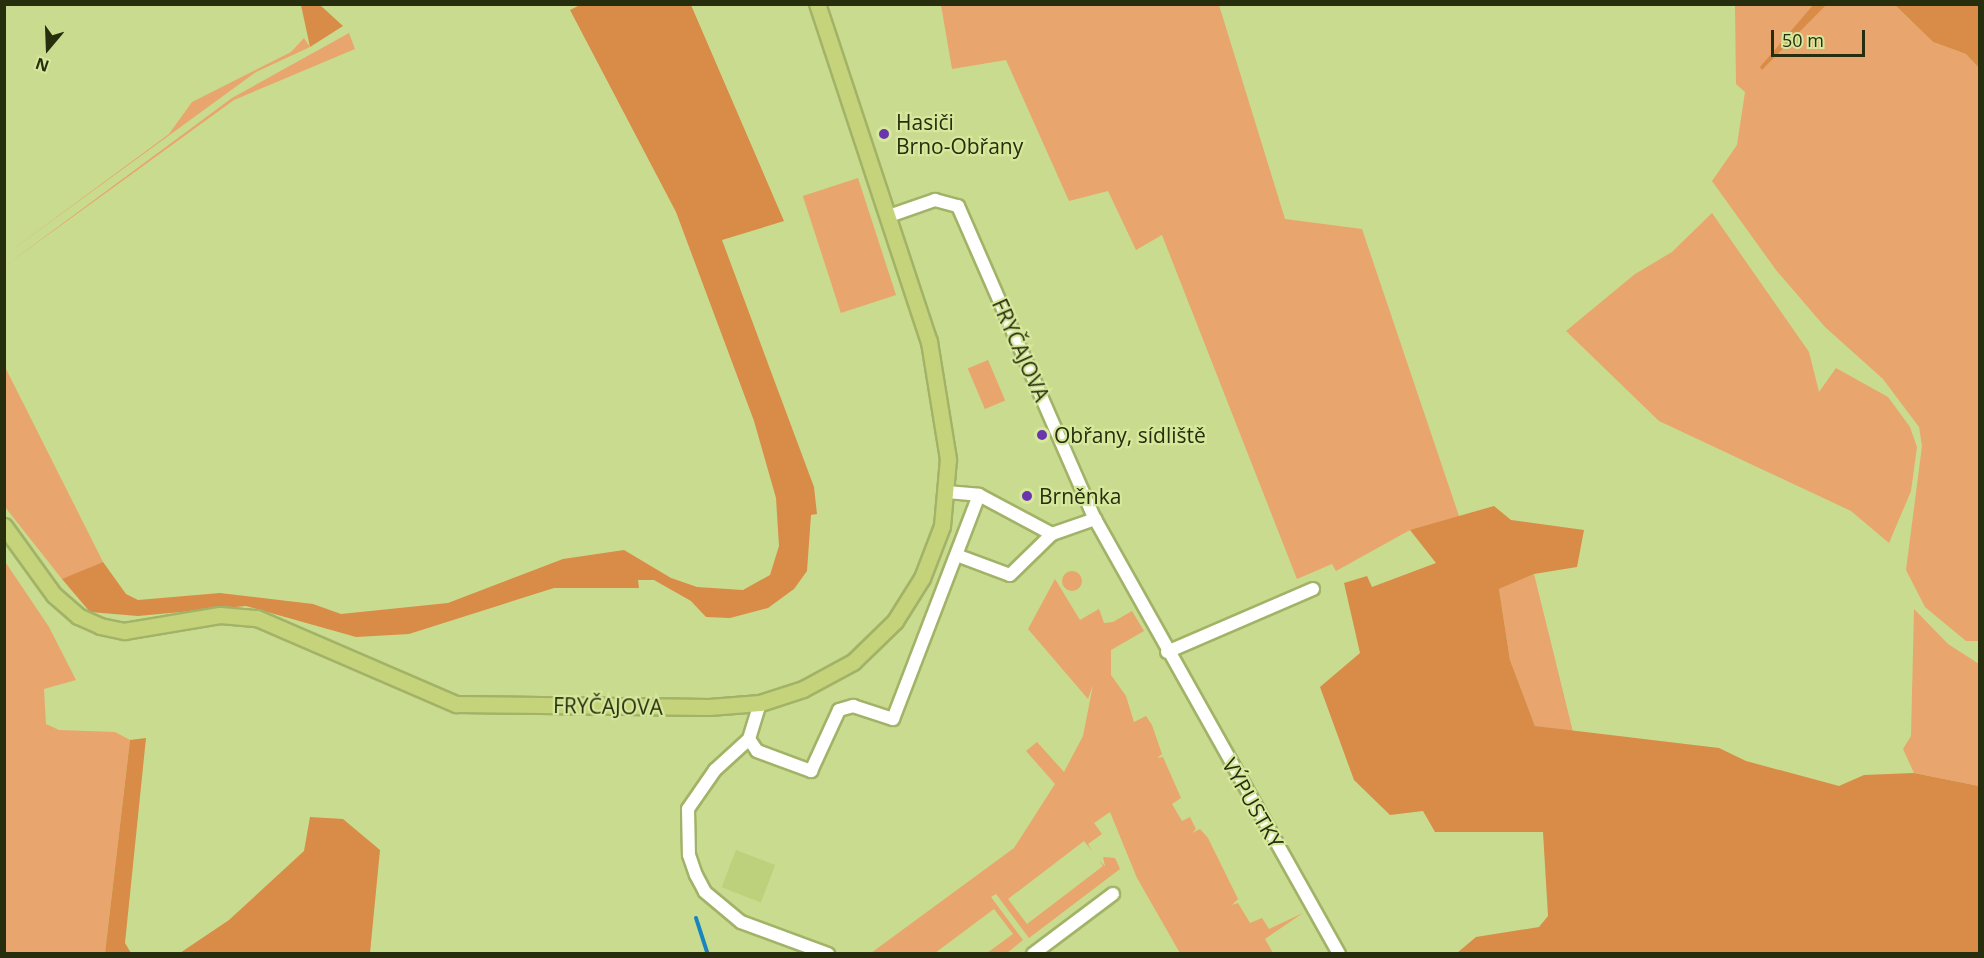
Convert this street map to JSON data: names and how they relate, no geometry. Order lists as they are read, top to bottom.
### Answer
{
  "streets": {
    "main road": ["FRYČAJOVA"],
    "street": ["VÝPUSTKY"]
  },
  "crossings": [
    ["FRYČAJOVA", "VÝPUSTKY"]
  ],
  "places": ["Hasiči Brno-Obřany", "Obřany, sídliště", "Brněnka"],
  "scale_bar": "50 m",
  "north": "bottom"
}
